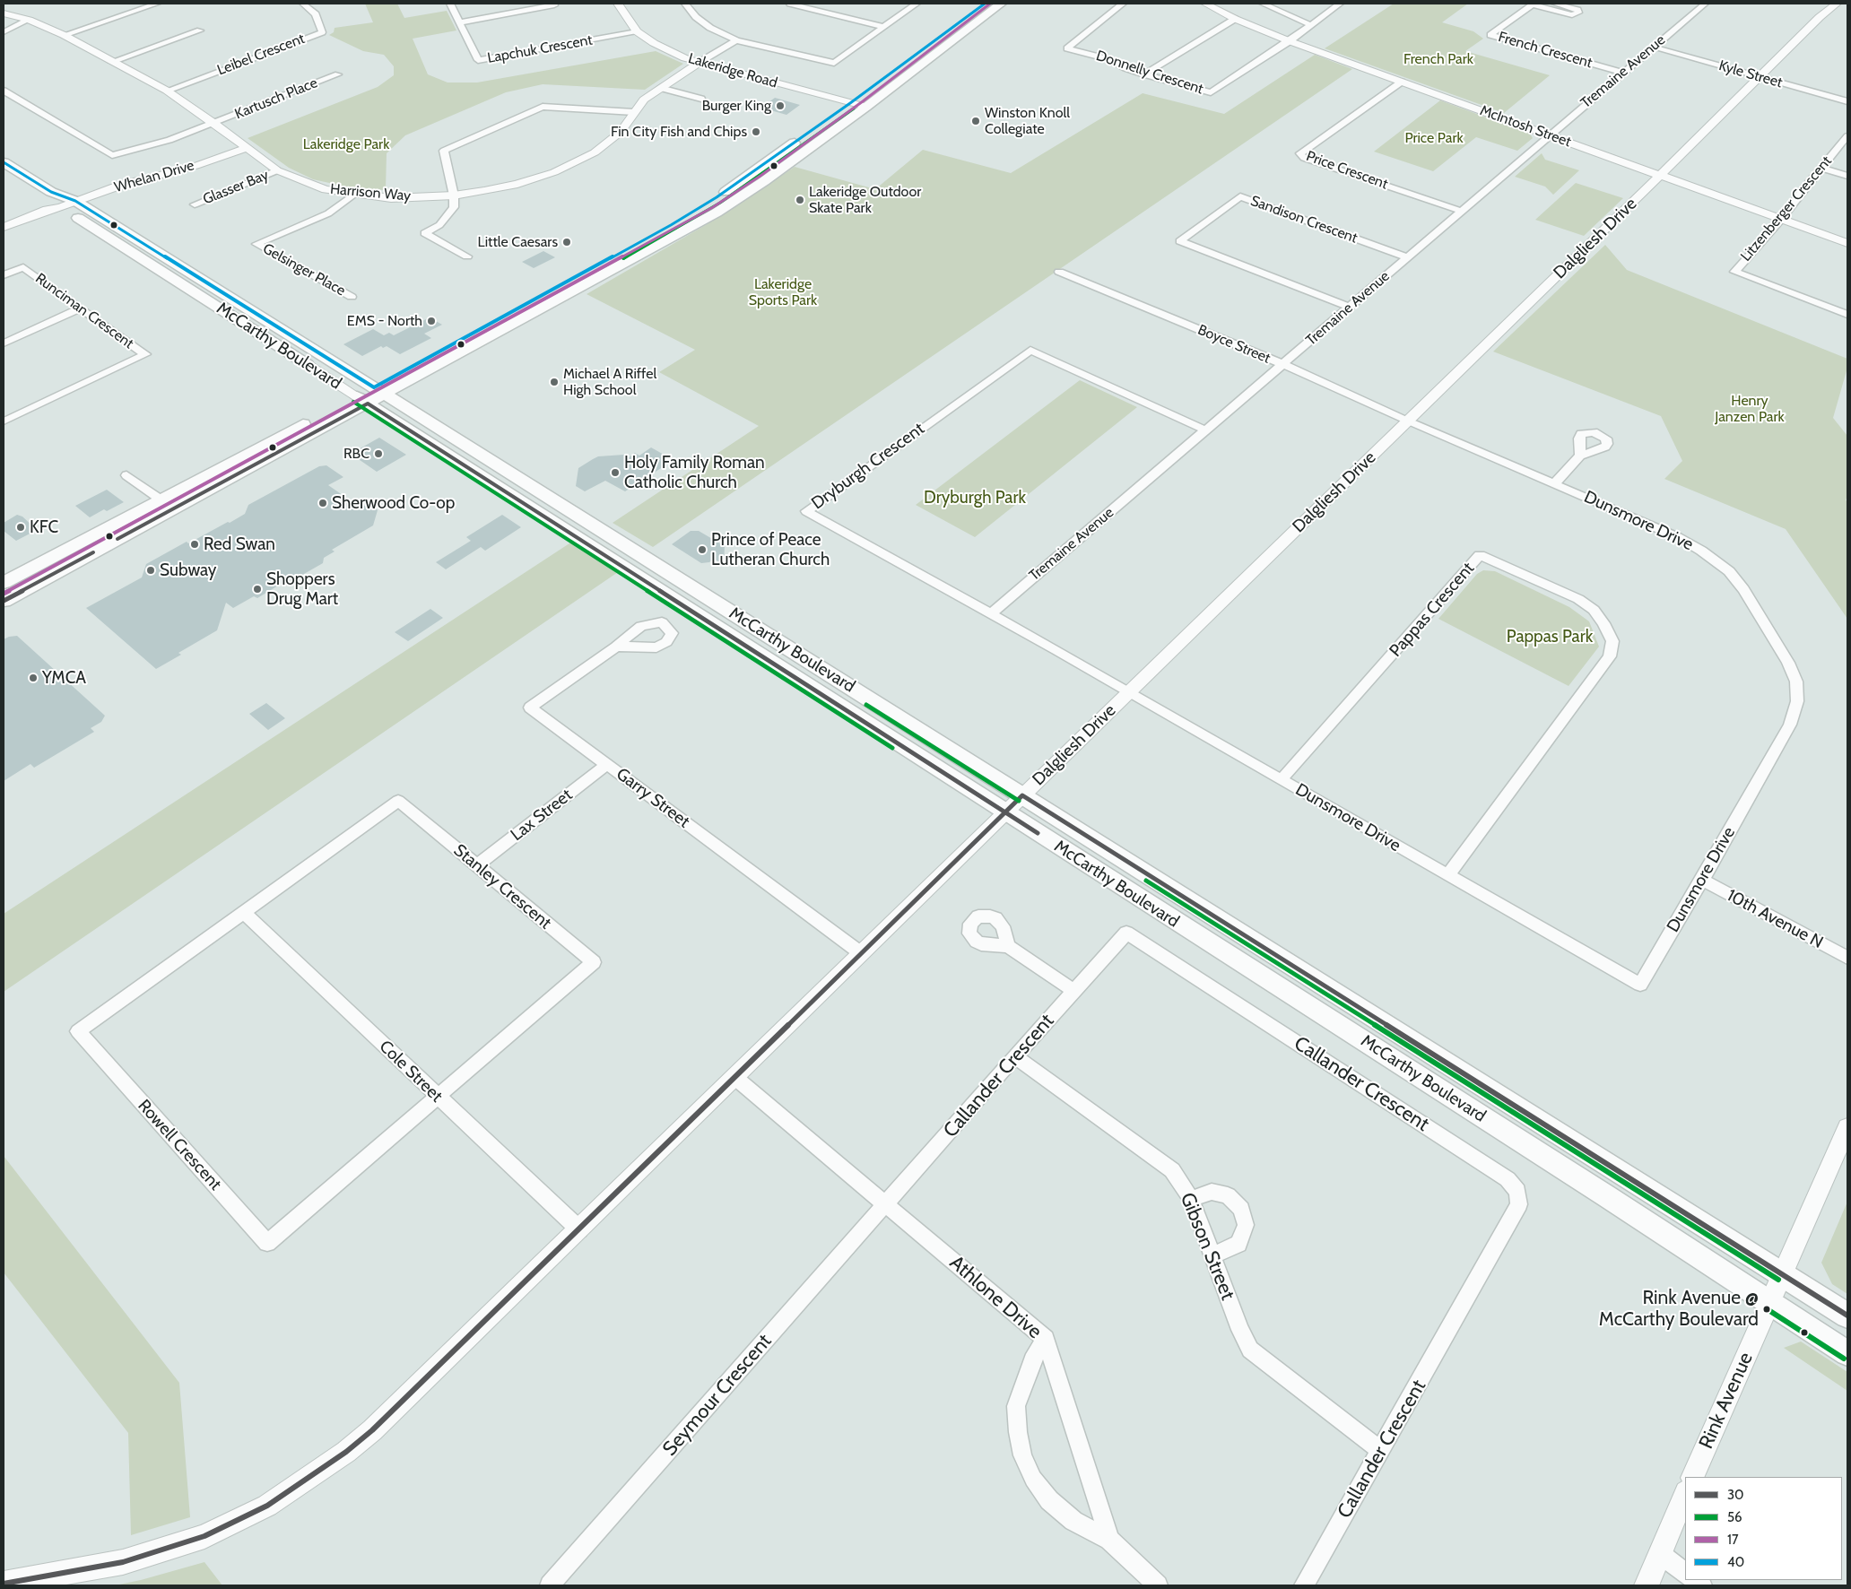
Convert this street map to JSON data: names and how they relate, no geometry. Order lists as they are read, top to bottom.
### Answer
{
  "streets": {
    "main road": ["McCarthy Boulevard"],
    "street": [
      "Lapchuk Crescent",
      "French Crescent",
      "Leibel Crescent",
      "Lakeridge Road",
      "Tremaine Avenue",
      "Donnelly Crescent",
      "Kyle Street",
      "Kartusch Place",
      "McIntosh Street",
      "Price Crescent",
      "Whelan Drive",
      "Glasser Bay",
      "Harrison Way",
      "Litzenberger Crescent",
      "Sandison Crescent",
      "Dalgliesh Drive",
      "Gelsinger Place",
      "Runciman Crescent",
      "Boyce Street",
      "Dryburgh Crescent",
      "Dunsmore Drive",
      "Pappas Crescent",
      "Garry Street",
      "Lax Street",
      "Stanley Crescent",
      "10th Avenue N",
      "Cole Street",
      "Callander Crescent",
      "Rowell Crescent",
      "Gibson Street",
      "Athlone Drive",
      "Seymour Crescent",
      "Rink Avenue"
    ]
  },
  "crossings": [
    ["Lapchuk Crescent", "Lakeridge Road"],
    ["French Crescent", "Tremaine Avenue"],
    ["Leibel Crescent", "Harrison Way"],
    ["Lakeridge Road", "Harrison Way"],
    ["Tremaine Avenue", "Kyle Street"],
    ["Tremaine Avenue", "McIntosh Street"],
    ["Tremaine Avenue", "Price Crescent"],
    ["Tremaine Avenue", "Sandison Crescent"],
    ["Tremaine Avenue", "Boyce Street"],
    ["Tremaine Avenue", "Dryburgh Crescent"],
    ["Donnelly Crescent", "McIntosh Street"],
    ["Kyle Street", "Dalgliesh Drive"],
    ["Kartusch Place", "Harrison Way"],
    ["McIntosh Street", "Price Crescent"],
    ["McIntosh Street", "Litzenberger Crescent"],
    ["McIntosh Street", "Dalgliesh Drive"],
    ["Whelan Drive", "Harrison Way"],
    ["Whelan Drive", "McCarthy Boulevard"],
    ["Glasser Bay", "Harrison Way"],
    ["Harrison Way", "Gelsinger Place"],
    ["Dalgliesh Drive", "Boyce Street"],
    ["Dalgliesh Drive", "McCarthy Boulevard"],
    ["Dalgliesh Drive", "Dryburgh Crescent"],
    ["Dalgliesh Drive", "Dunsmore Drive"],
    ["Dalgliesh Drive", "Garry Street"],
    ["Dalgliesh Drive", "Cole Street"],
    ["Dalgliesh Drive", "Athlone Drive"],
    ["Boyce Street", "Dunsmore Drive"],
    ["McCarthy Boulevard", "Rink Avenue"],
    ["Dryburgh Crescent", "Dunsmore Drive"],
    ["Dunsmore Drive", "Pappas Crescent"],
    ["Dunsmore Drive", "10th Avenue N"],
    ["Garry Street", "Lax Street"],
    ["Lax Street", "Stanley Crescent"],
    ["Stanley Crescent", "Cole Street"],
    ["Stanley Crescent", "Rowell Crescent"],
    ["Cole Street", "Rowell Crescent"],
    ["Callander Crescent", "Gibson Street"],
    ["Callander Crescent", "Athlone Drive"],
    ["Callander Crescent", "Seymour Crescent"],
    ["Athlone Drive", "Seymour Crescent"]
  ],
  "parks": [
    "French Park",
    "Price Park",
    "Lakeridge Park",
    "Lakeridge Sports Park",
    "Henry Janzen Park",
    "Dryburgh Park",
    "Pappas Park"
  ],
  "places": [
    "Burger King",
    "Winston Knoll Collegiate",
    "Fin City Fish and Chips",
    "Lakeridge Outdoor Skate Park",
    "Little Caesars",
    "EMS - North",
    "Michael A Riffel High School",
    "RBC",
    "Holy Family Roman Catholic Church",
    "Sherwood Co-op",
    "KFC",
    "Red Swan",
    "Prince of Peace Lutheran Church",
    "Subway",
    "Shoppers Drug Mart",
    "YMCA",
    "Rink Avenue @ McCarthy Boulevard"
  ],
  "lines": [
    "transit line 17",
    "transit line 40",
    "transit line 56",
    "transit line 30"
  ],
  "legend": [
    "30",
    "56",
    "17",
    "40"
  ]
}
